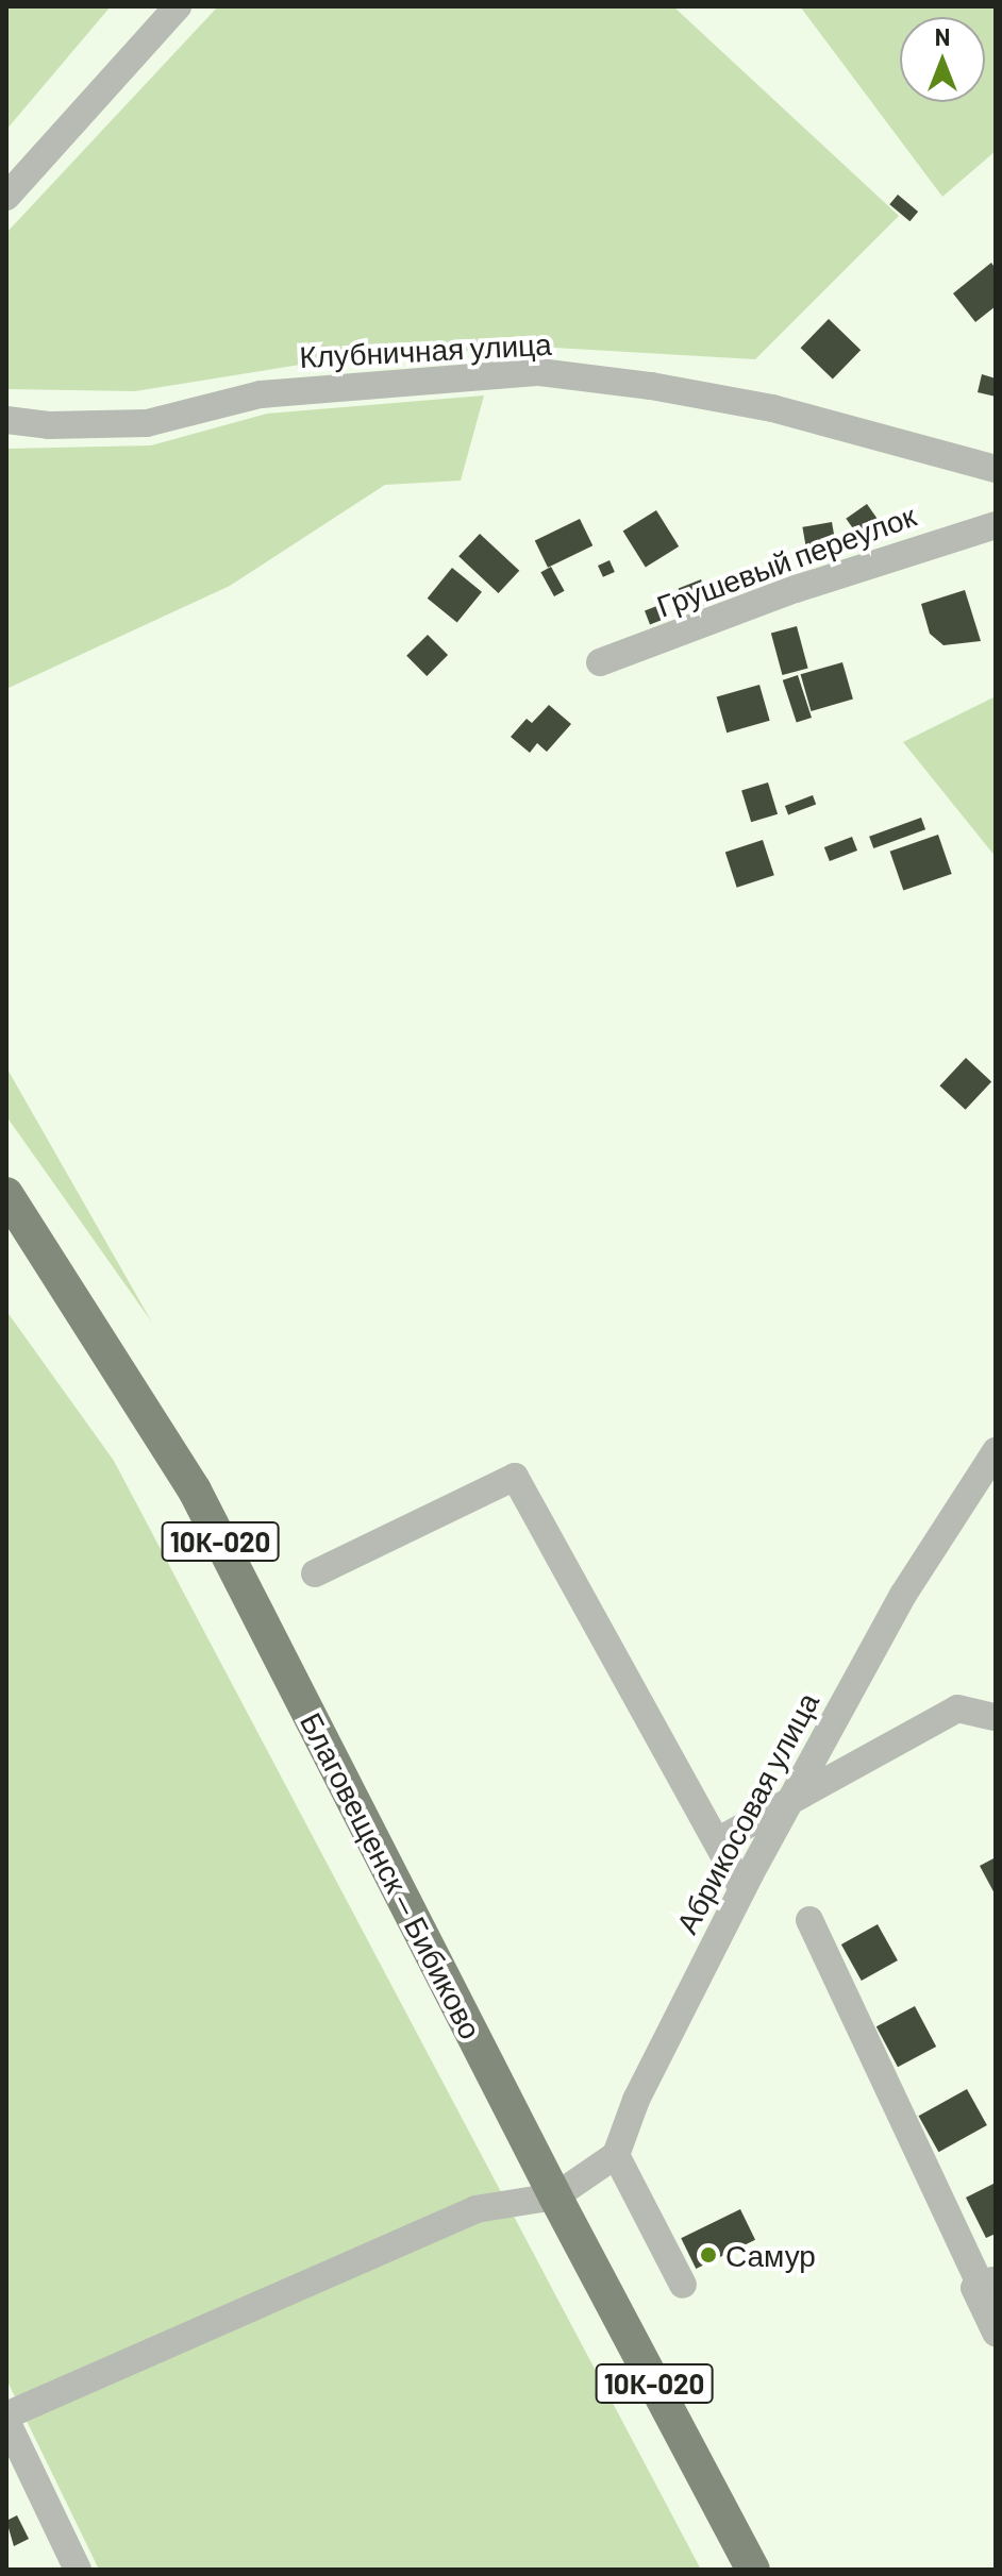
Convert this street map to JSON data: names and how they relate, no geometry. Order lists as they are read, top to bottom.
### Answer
{
  "streets": {
    "main road": ["10К-020", "Благовещенск — Бибиково"],
    "street": ["Клубничная улица", "Грушевый переулок", "Абрикосовая улица"]
  },
  "places": ["Самур"],
  "north": "top"
}
